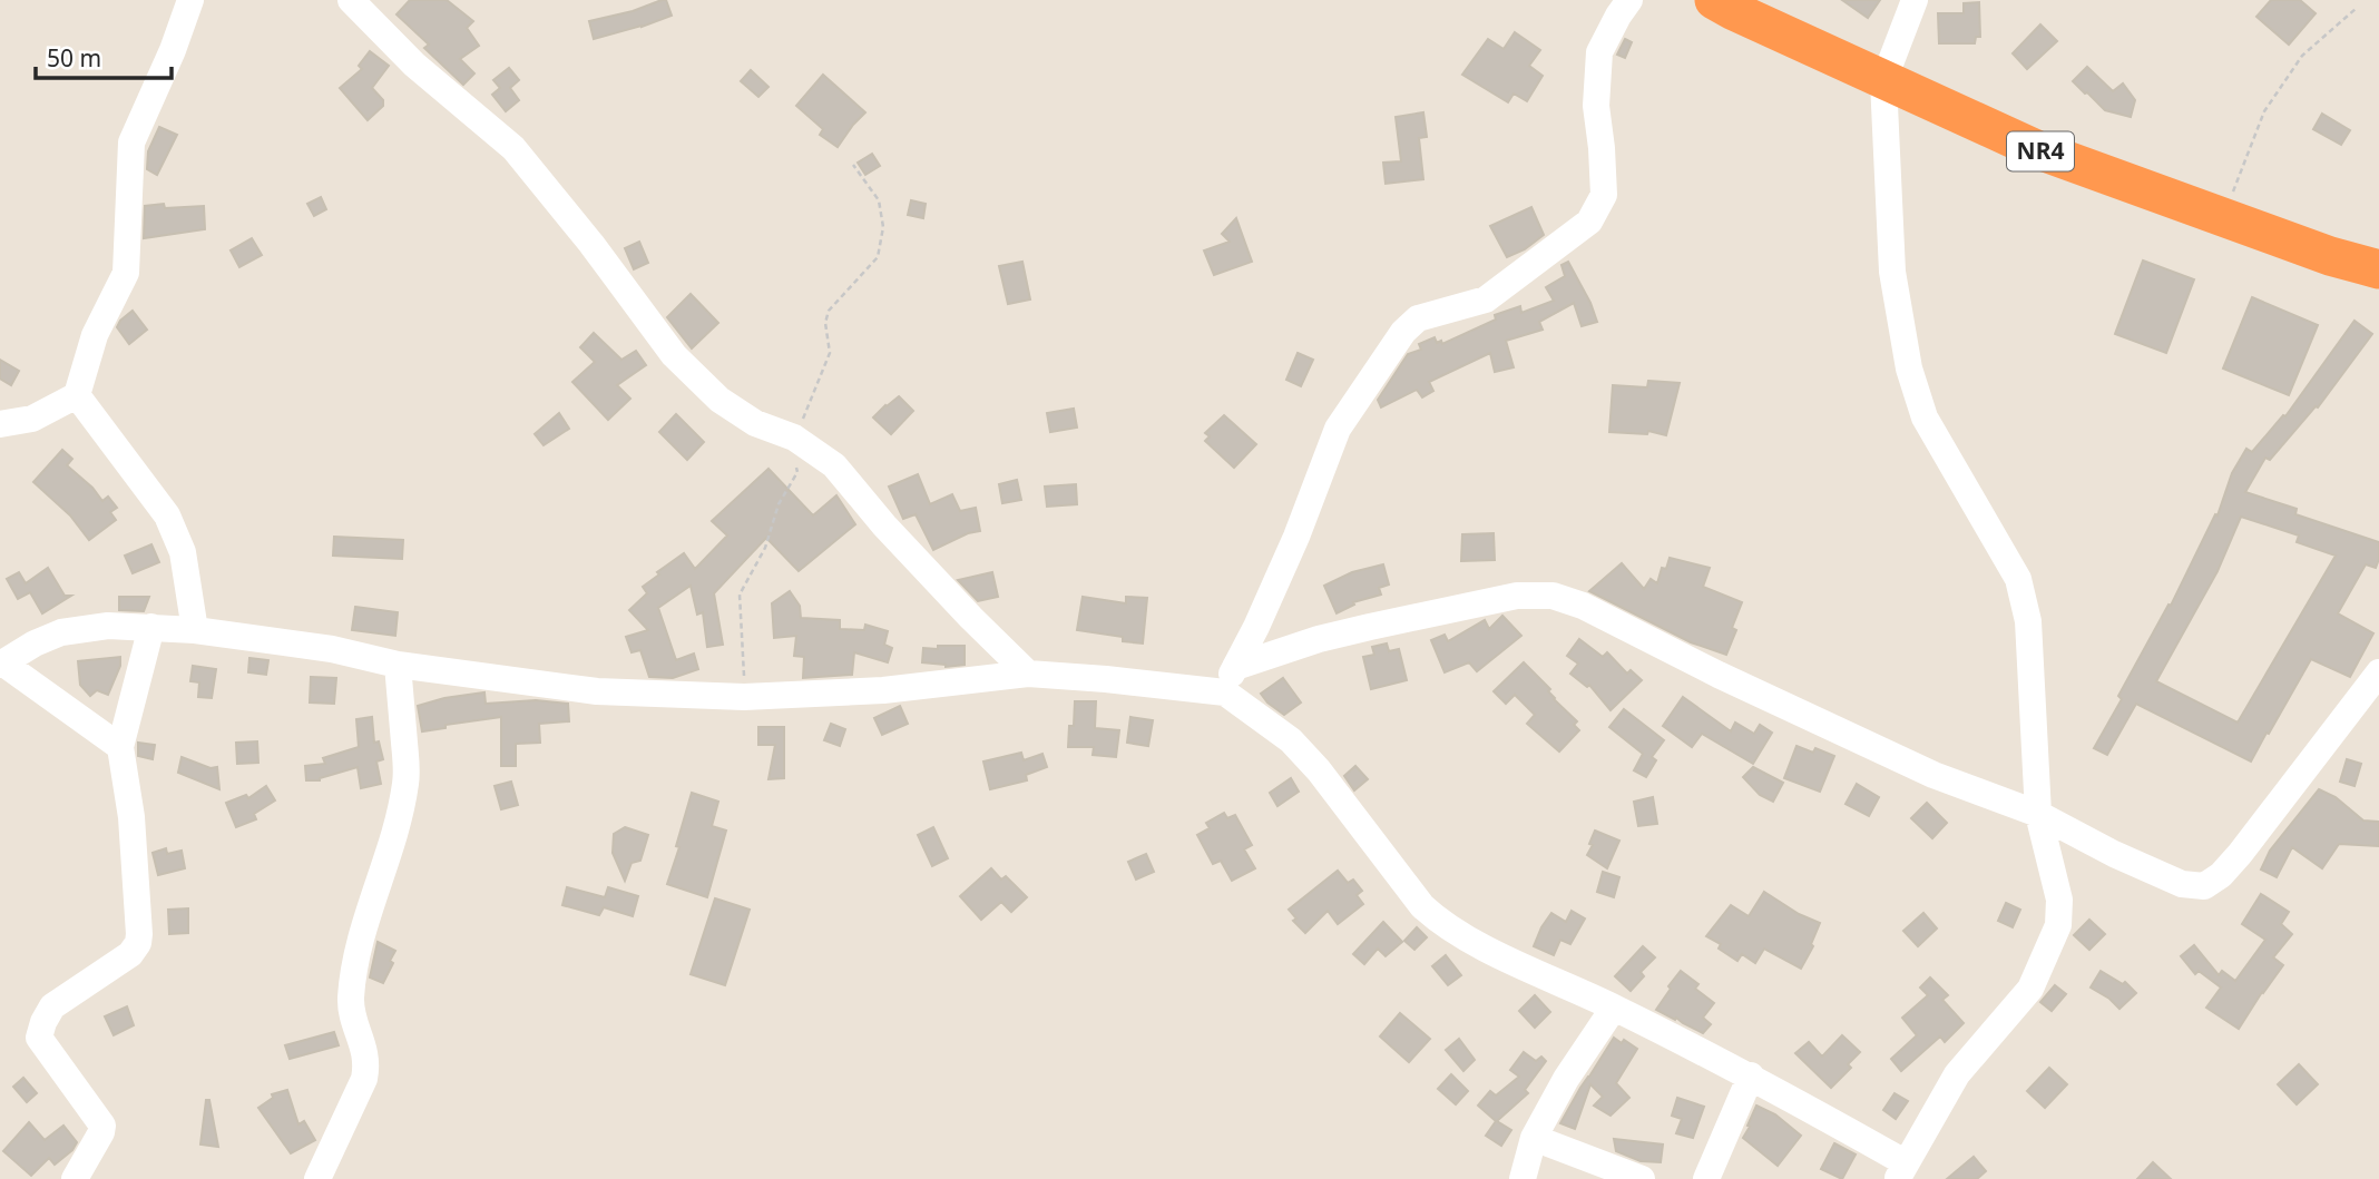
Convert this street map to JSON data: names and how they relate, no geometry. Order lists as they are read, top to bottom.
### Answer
{
  "streets": {
    "highway": ["NR4"]
  },
  "scale_bar": "50 m"
}
